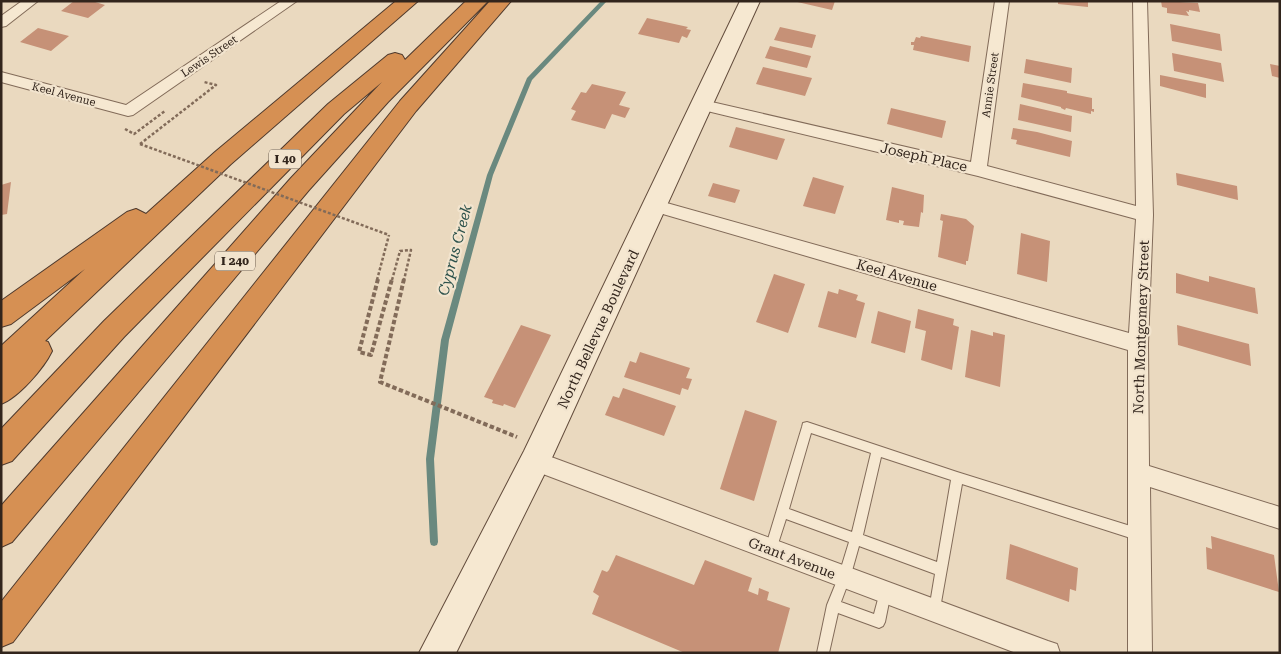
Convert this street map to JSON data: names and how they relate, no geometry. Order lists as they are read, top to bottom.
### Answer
{
  "streets": {
    "highway": ["I 40", "I 240"],
    "street": [
      "Lewis Street",
      "Annie Street",
      "Keel Avenue",
      "Joseph Place",
      "North Montgomery Street",
      "North Bellevue Boulevard",
      "Grant Avenue"
    ]
  },
  "crossings": [
    ["Lewis Street", "Keel Avenue"],
    ["Annie Street", "Joseph Place"],
    ["Keel Avenue", "North Montgomery Street"],
    ["Keel Avenue", "North Bellevue Boulevard"],
    ["Joseph Place", "North Montgomery Street"],
    ["Joseph Place", "North Bellevue Boulevard"],
    ["North Bellevue Boulevard", "Grant Avenue"]
  ],
  "water": ["Cyprus Creek"]
}
